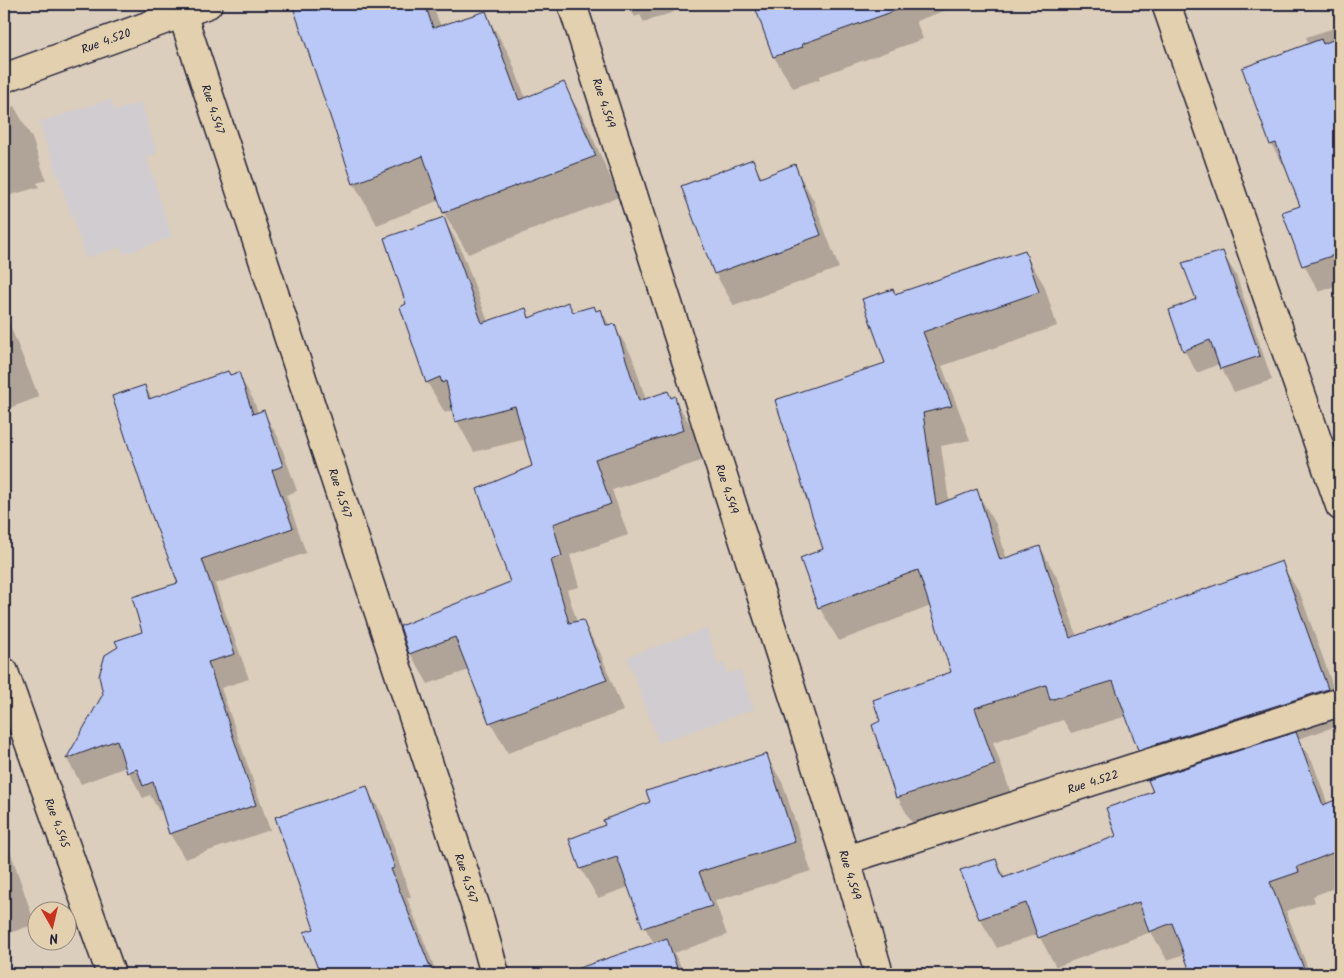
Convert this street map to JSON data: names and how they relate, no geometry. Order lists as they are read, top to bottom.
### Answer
{
  "streets": {
    "street": [
      "Rue 4.520",
      "Rue 4.549",
      "Rue 4.547",
      "Rue 4.522",
      "Rue 4.545"
    ]
  },
  "crossings": [
    ["Rue 4.520", "Rue 4.547"],
    ["Rue 4.549", "Rue 4.522"]
  ],
  "north": "bottom"
}
